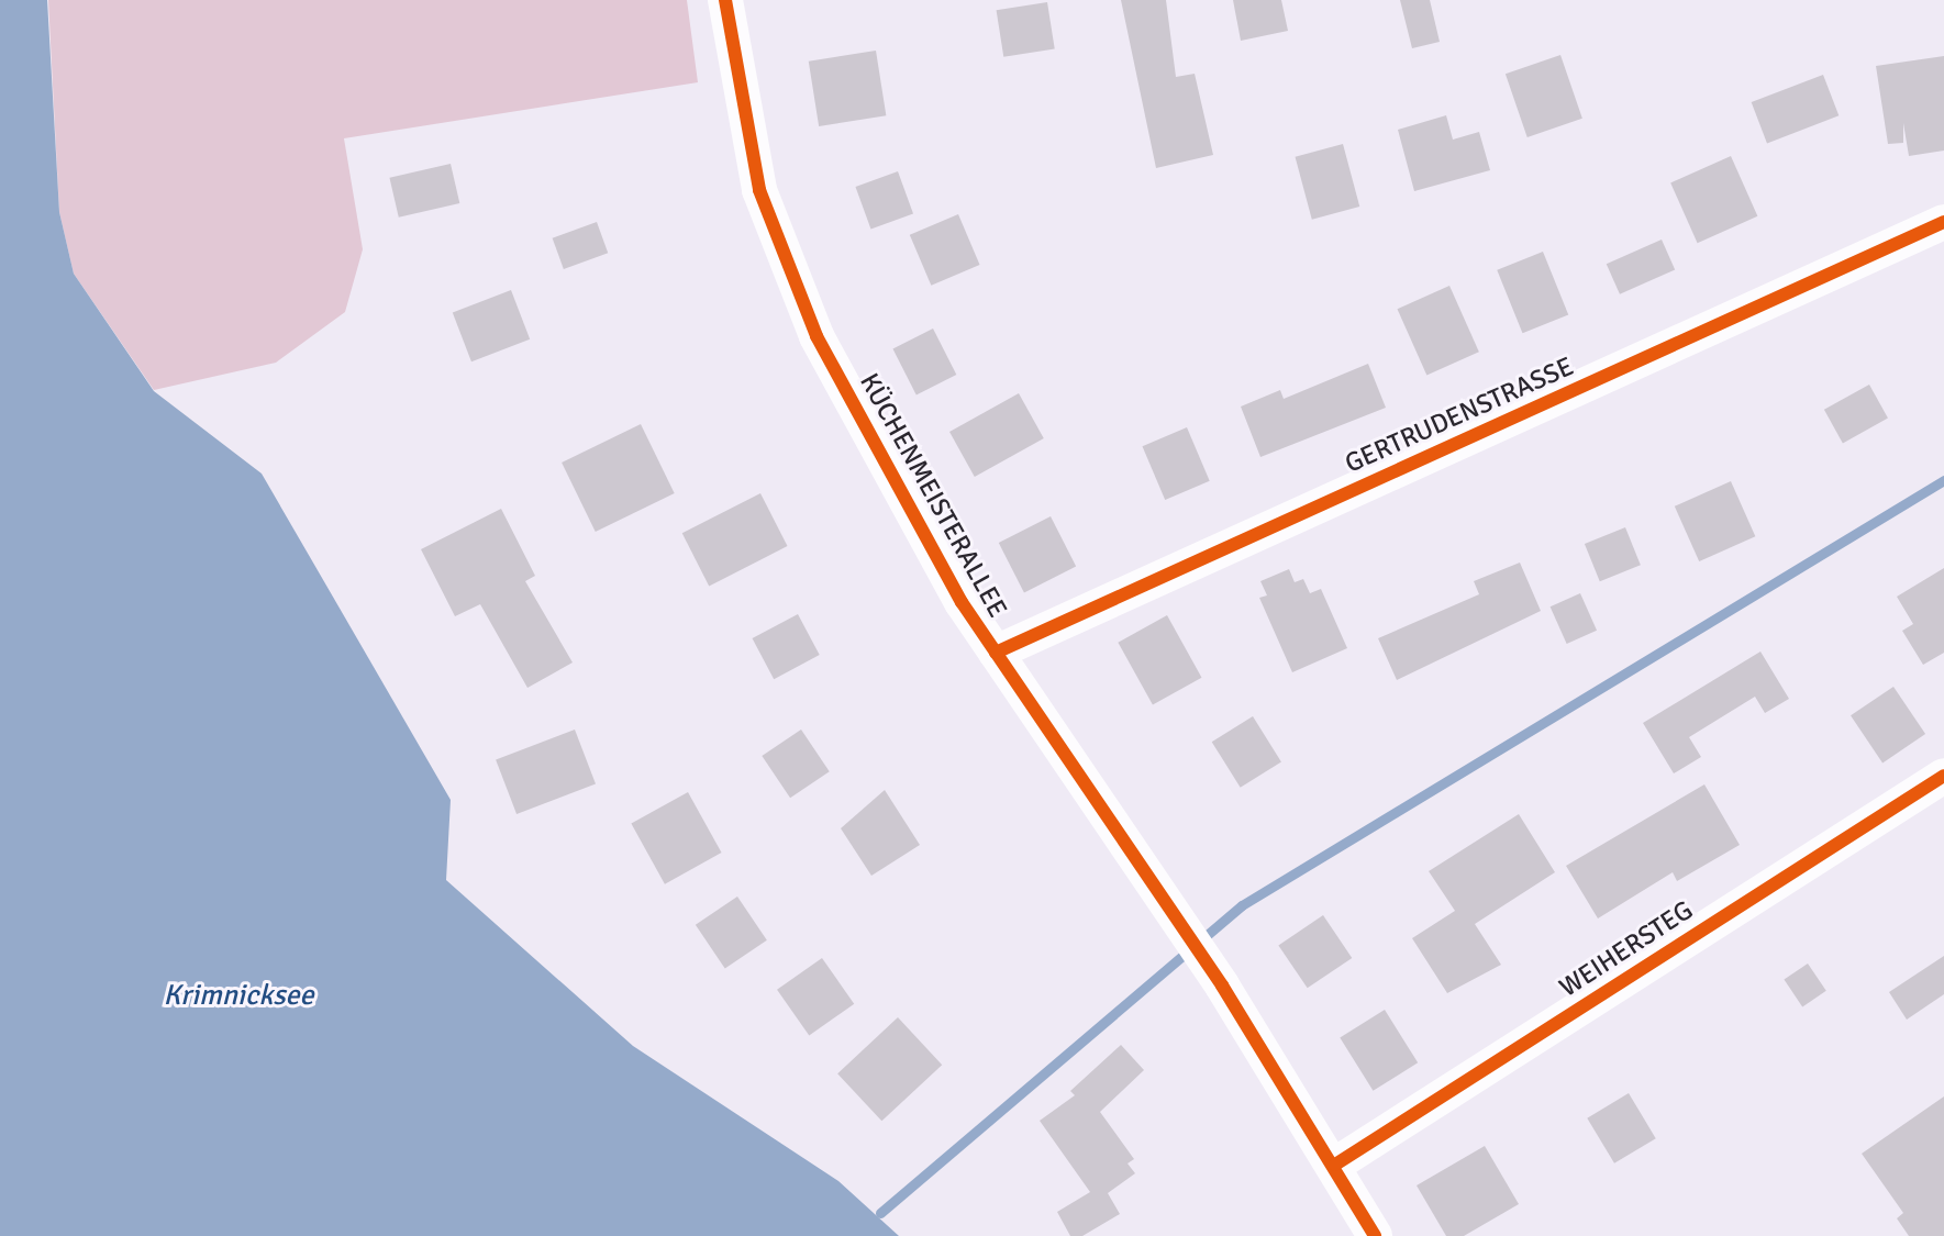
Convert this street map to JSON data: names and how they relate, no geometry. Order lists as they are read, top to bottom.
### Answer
{
  "streets": {
    "street": ["GERTRUDENSTRASSE", "KÜCHENMEISTERALLEE", "WEIHERSTEG"]
  },
  "crossings": [
    ["GERTRUDENSTRASSE", "KÜCHENMEISTERALLEE"],
    ["KÜCHENMEISTERALLEE", "WEIHERSTEG"]
  ],
  "water": ["Krimnicksee"]
}
